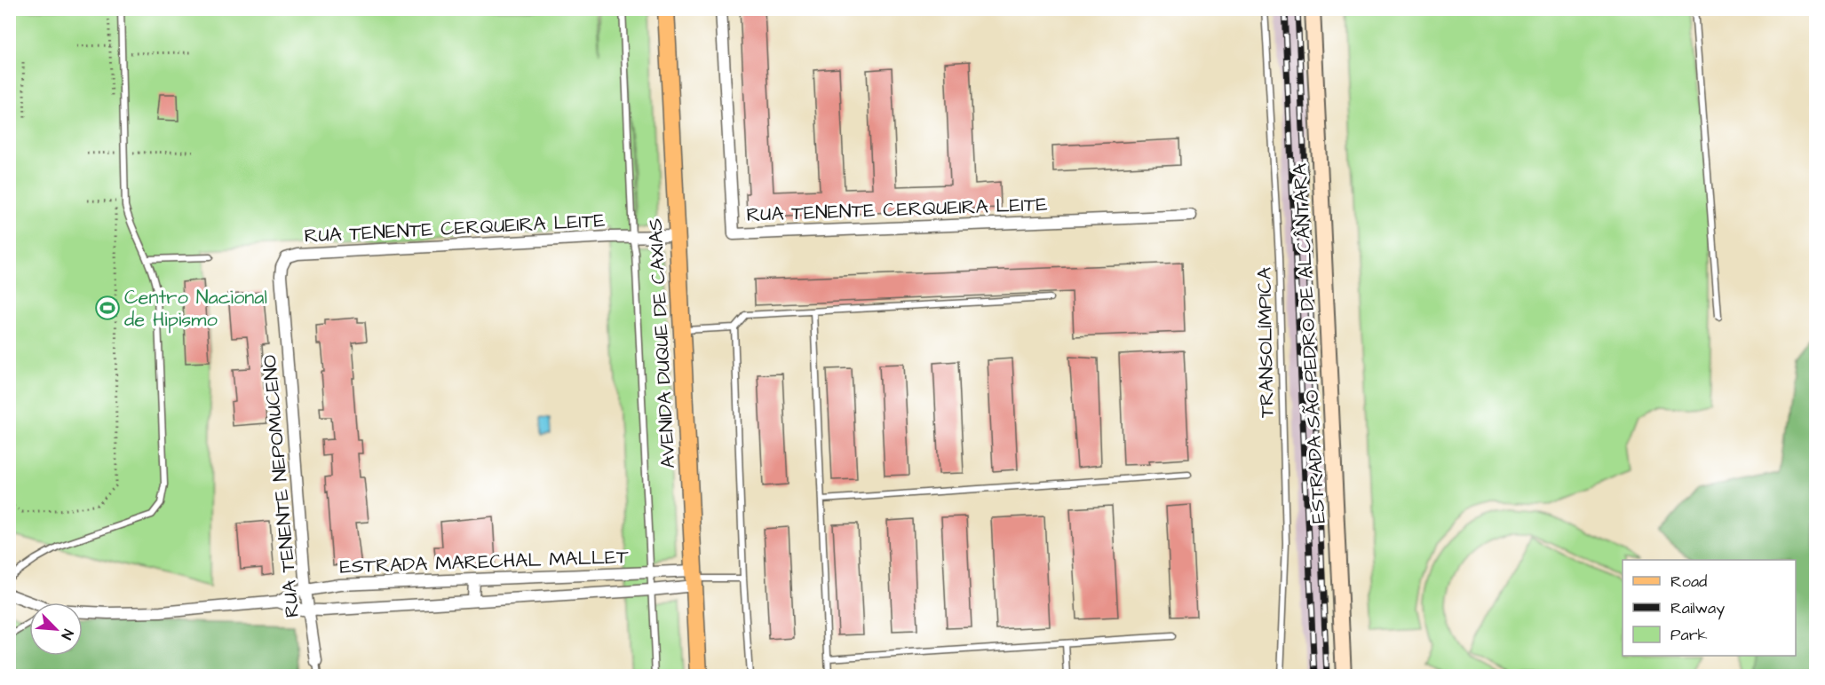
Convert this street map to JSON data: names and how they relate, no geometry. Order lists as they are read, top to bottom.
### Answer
{
  "streets": {
    "main road": ["AVENIDA DUQUE DE CAXIAS"],
    "street": [
      "RUA TENENTE CERQUEIRA LEITE",
      "ESTRADA SÃO PEDRO DE ALCÂNTARA",
      "RUA TENENTE NEPOMUCENO",
      "ESTRADA MARECHAL MALLET"
    ],
    "lane": ["TRANSOLÍMPICA"]
  },
  "crossings": [
    ["RUA TENENTE CERQUEIRA LEITE", "AVENIDA DUQUE DE CAXIAS"],
    ["RUA TENENTE CERQUEIRA LEITE", "RUA TENENTE NEPOMUCENO"],
    ["AVENIDA DUQUE DE CAXIAS", "ESTRADA MARECHAL MALLET"],
    ["RUA TENENTE NEPOMUCENO", "ESTRADA MARECHAL MALLET"]
  ],
  "places": {
    "sports": ["Centro Nacional de Hipismo"]
  },
  "legend": ["Road", "Railway", "Park"],
  "north": "bottom right"
}
